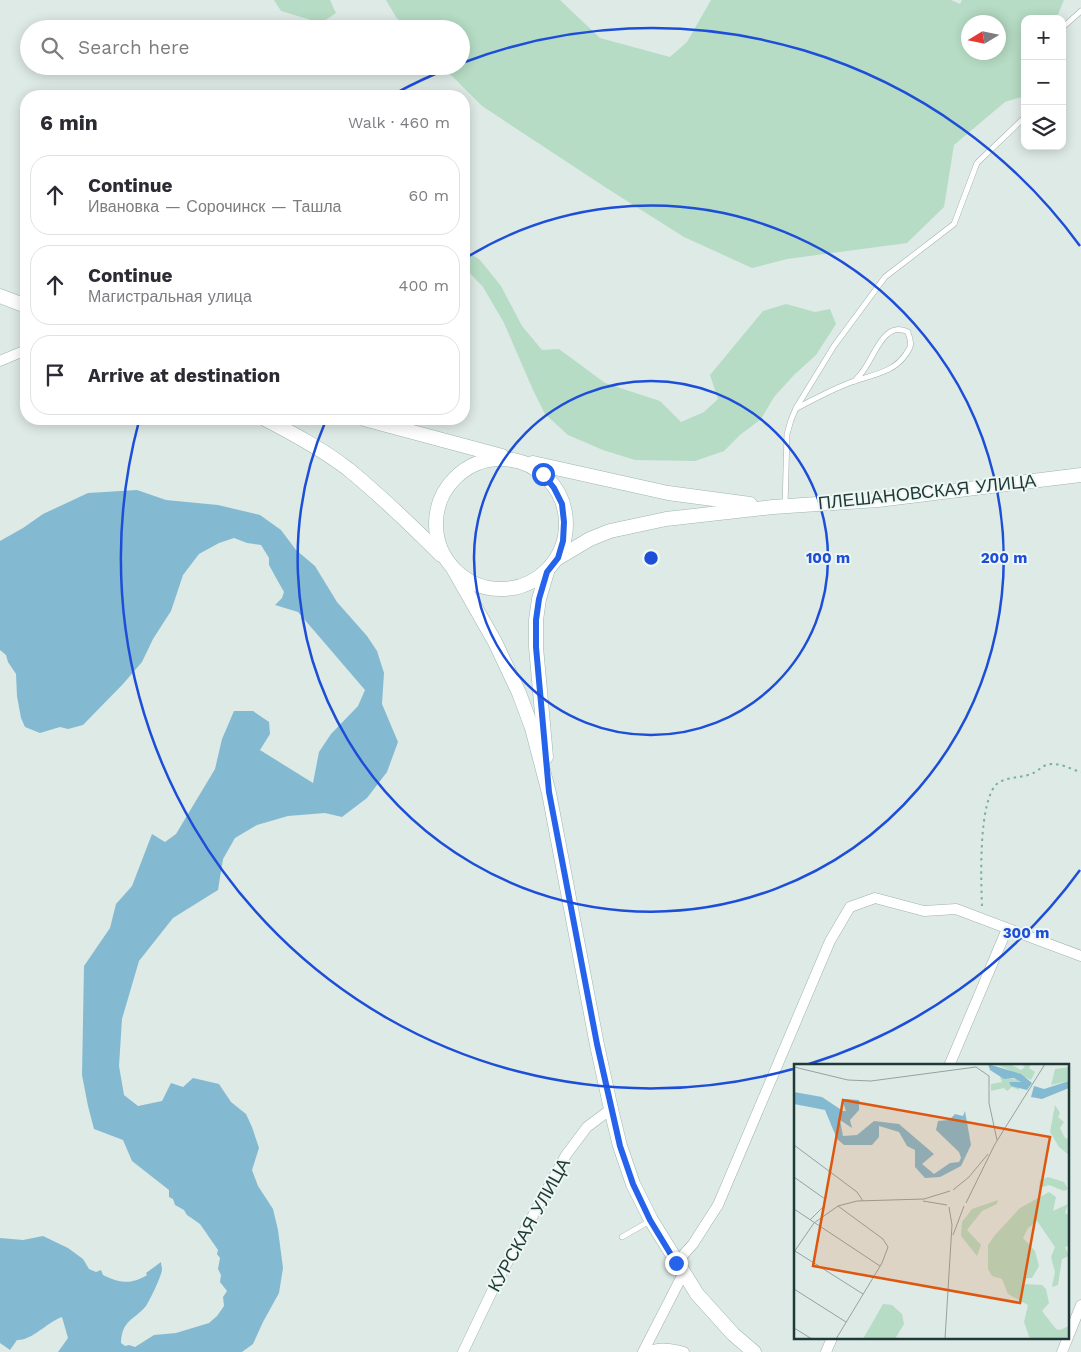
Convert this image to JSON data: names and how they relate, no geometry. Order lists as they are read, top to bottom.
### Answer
{
  "streets": {
    "main road": ["ПЛЕШАНОВСКАЯ УЛИЦА"],
    "street": ["КУРСКАЯ УЛИЦА"]
  },
  "north": "left",
  "page": {
    "map_buttons": ["+", "−"],
    "search": "Search here",
    "heading": ["6 min", "Walk · 460 m"],
    "list": [
      ["Continue", "Ивановка — Сорочинск — Ташла", "60 m"],
      ["Continue", "Магистральная улица", "400 m"],
      "Arrive at destination"
    ]
  },
  "rings": ["100 m", "200 m", "300 m"]
}
